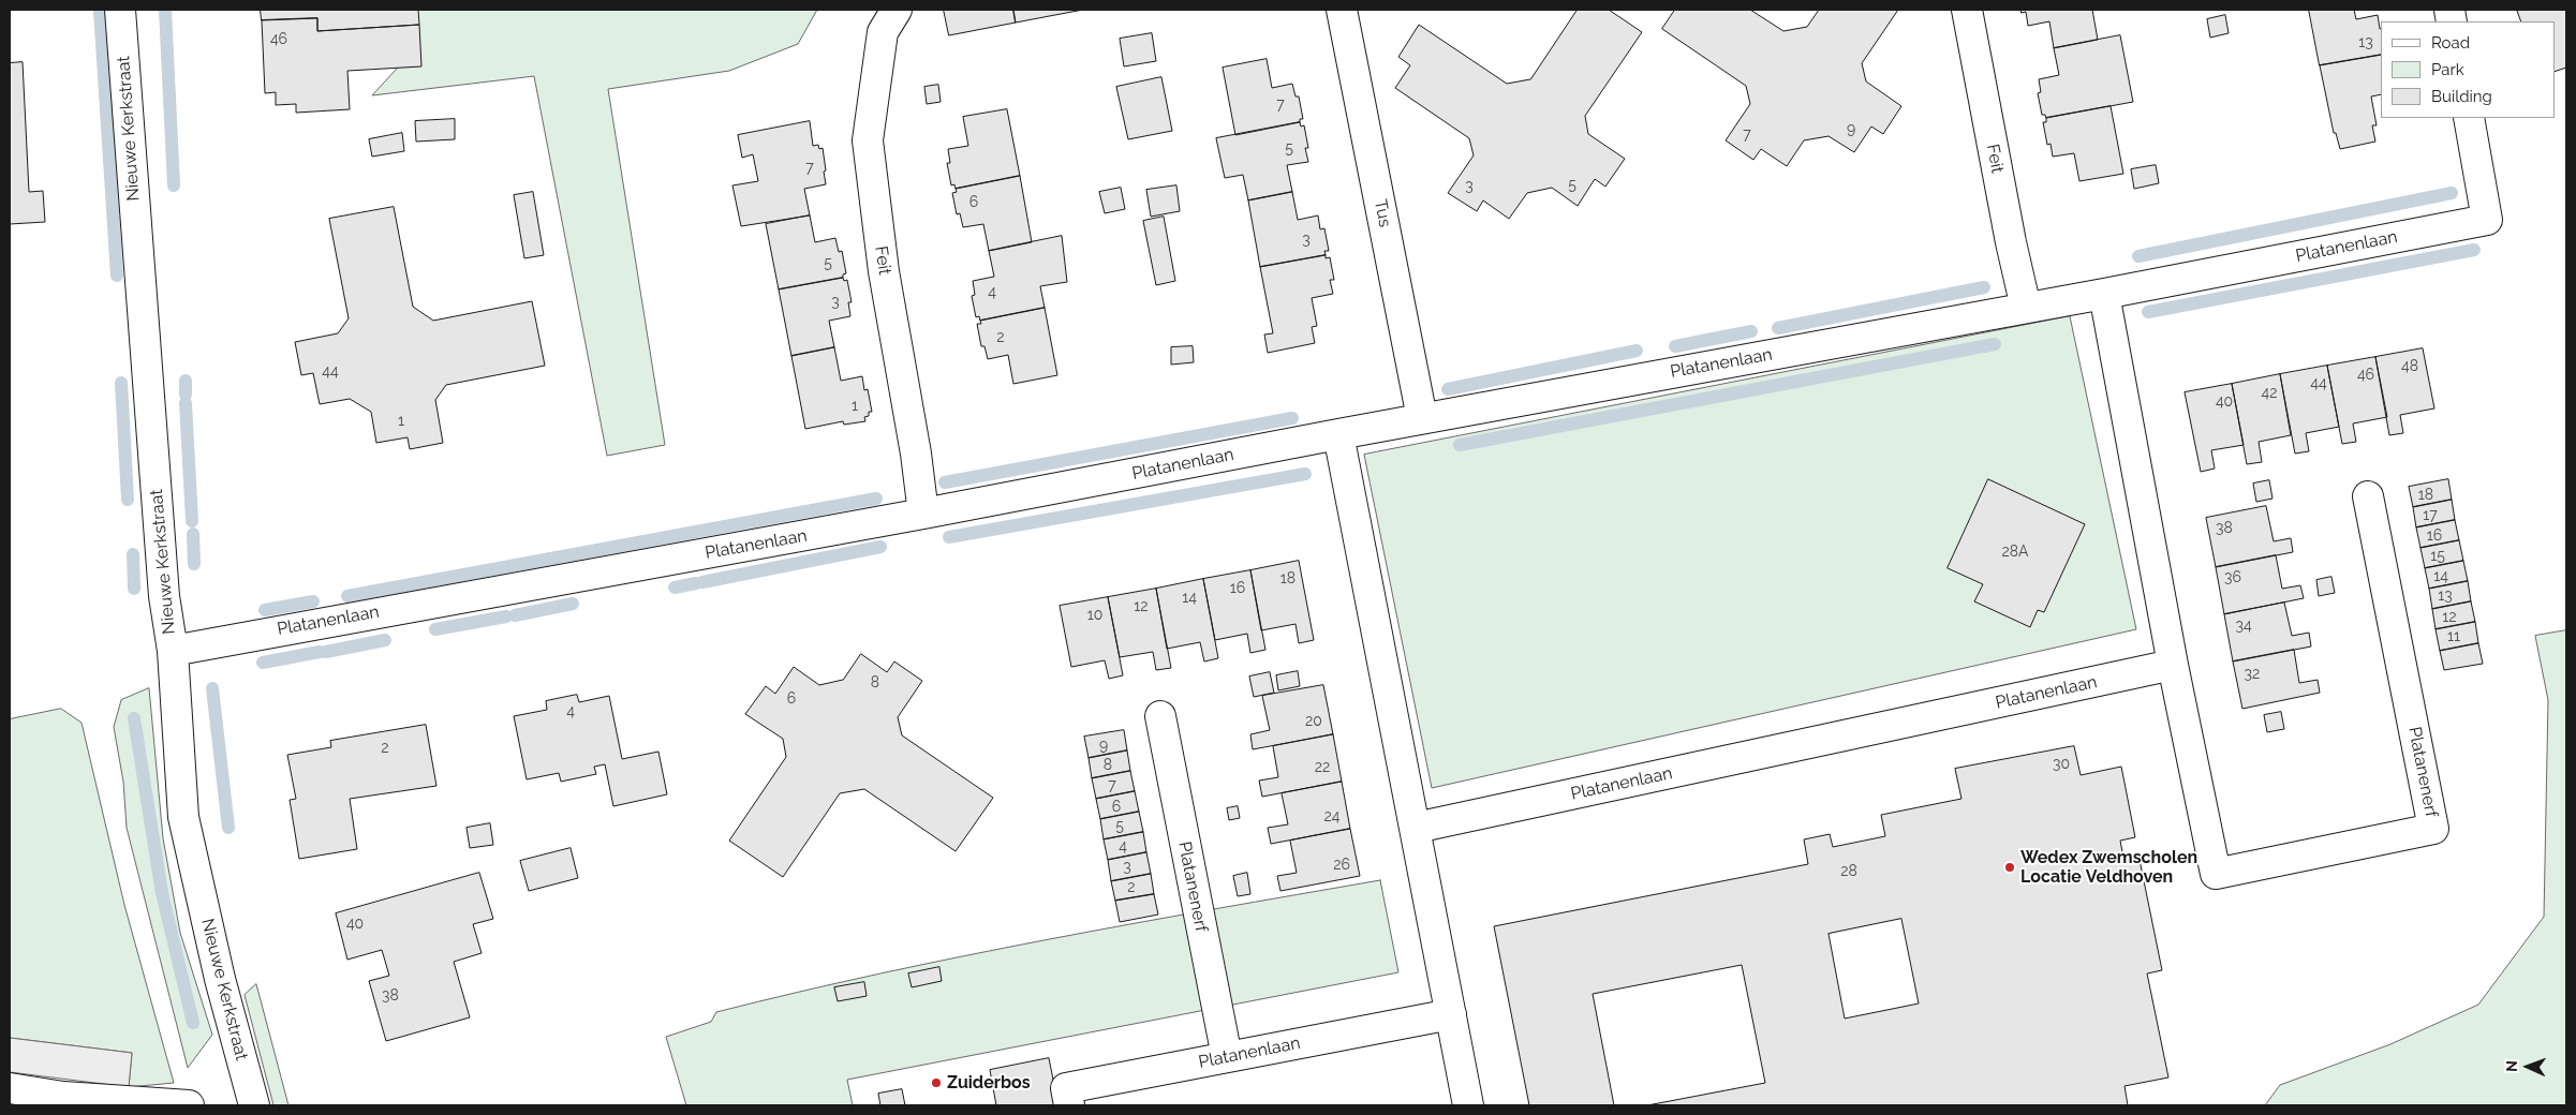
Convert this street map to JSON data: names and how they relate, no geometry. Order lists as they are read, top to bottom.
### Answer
{
  "streets": {
    "street": [
      "Nieuwe Kerkstraat",
      "Feit",
      "Tus",
      "Platanenlaan",
      "Platanenerf"
    ]
  },
  "crossings": [
    ["Nieuwe Kerkstraat", "Platanenlaan"],
    ["Feit", "Platanenlaan"],
    ["Tus", "Platanenlaan"],
    ["Platanenlaan", "Platanenerf"]
  ],
  "places": ["Wedex Zwemscholen Locatie Veldhoven", "Zuiderbos"],
  "house_numbers": [
    "46",
    "13",
    "7",
    "9",
    "7",
    "5",
    "7",
    "5",
    "3",
    "6",
    "3",
    "5",
    "4",
    "3",
    "2",
    "48",
    "44",
    "46",
    "44",
    "42",
    "40",
    "1",
    "1",
    "18",
    "17",
    "38",
    "16",
    "28A",
    "15",
    "14",
    "36",
    "18",
    "16",
    "13",
    "14",
    "12",
    "10",
    "12",
    "34",
    "11",
    "32",
    "8",
    "6",
    "4",
    "20",
    "9",
    "2",
    "30",
    "8",
    "22",
    "7",
    "6",
    "24",
    "5",
    "4",
    "26",
    "3",
    "28",
    "2",
    "40",
    "38"
  ],
  "legend": ["Road", "Park", "Building"],
  "north": "left"
}
